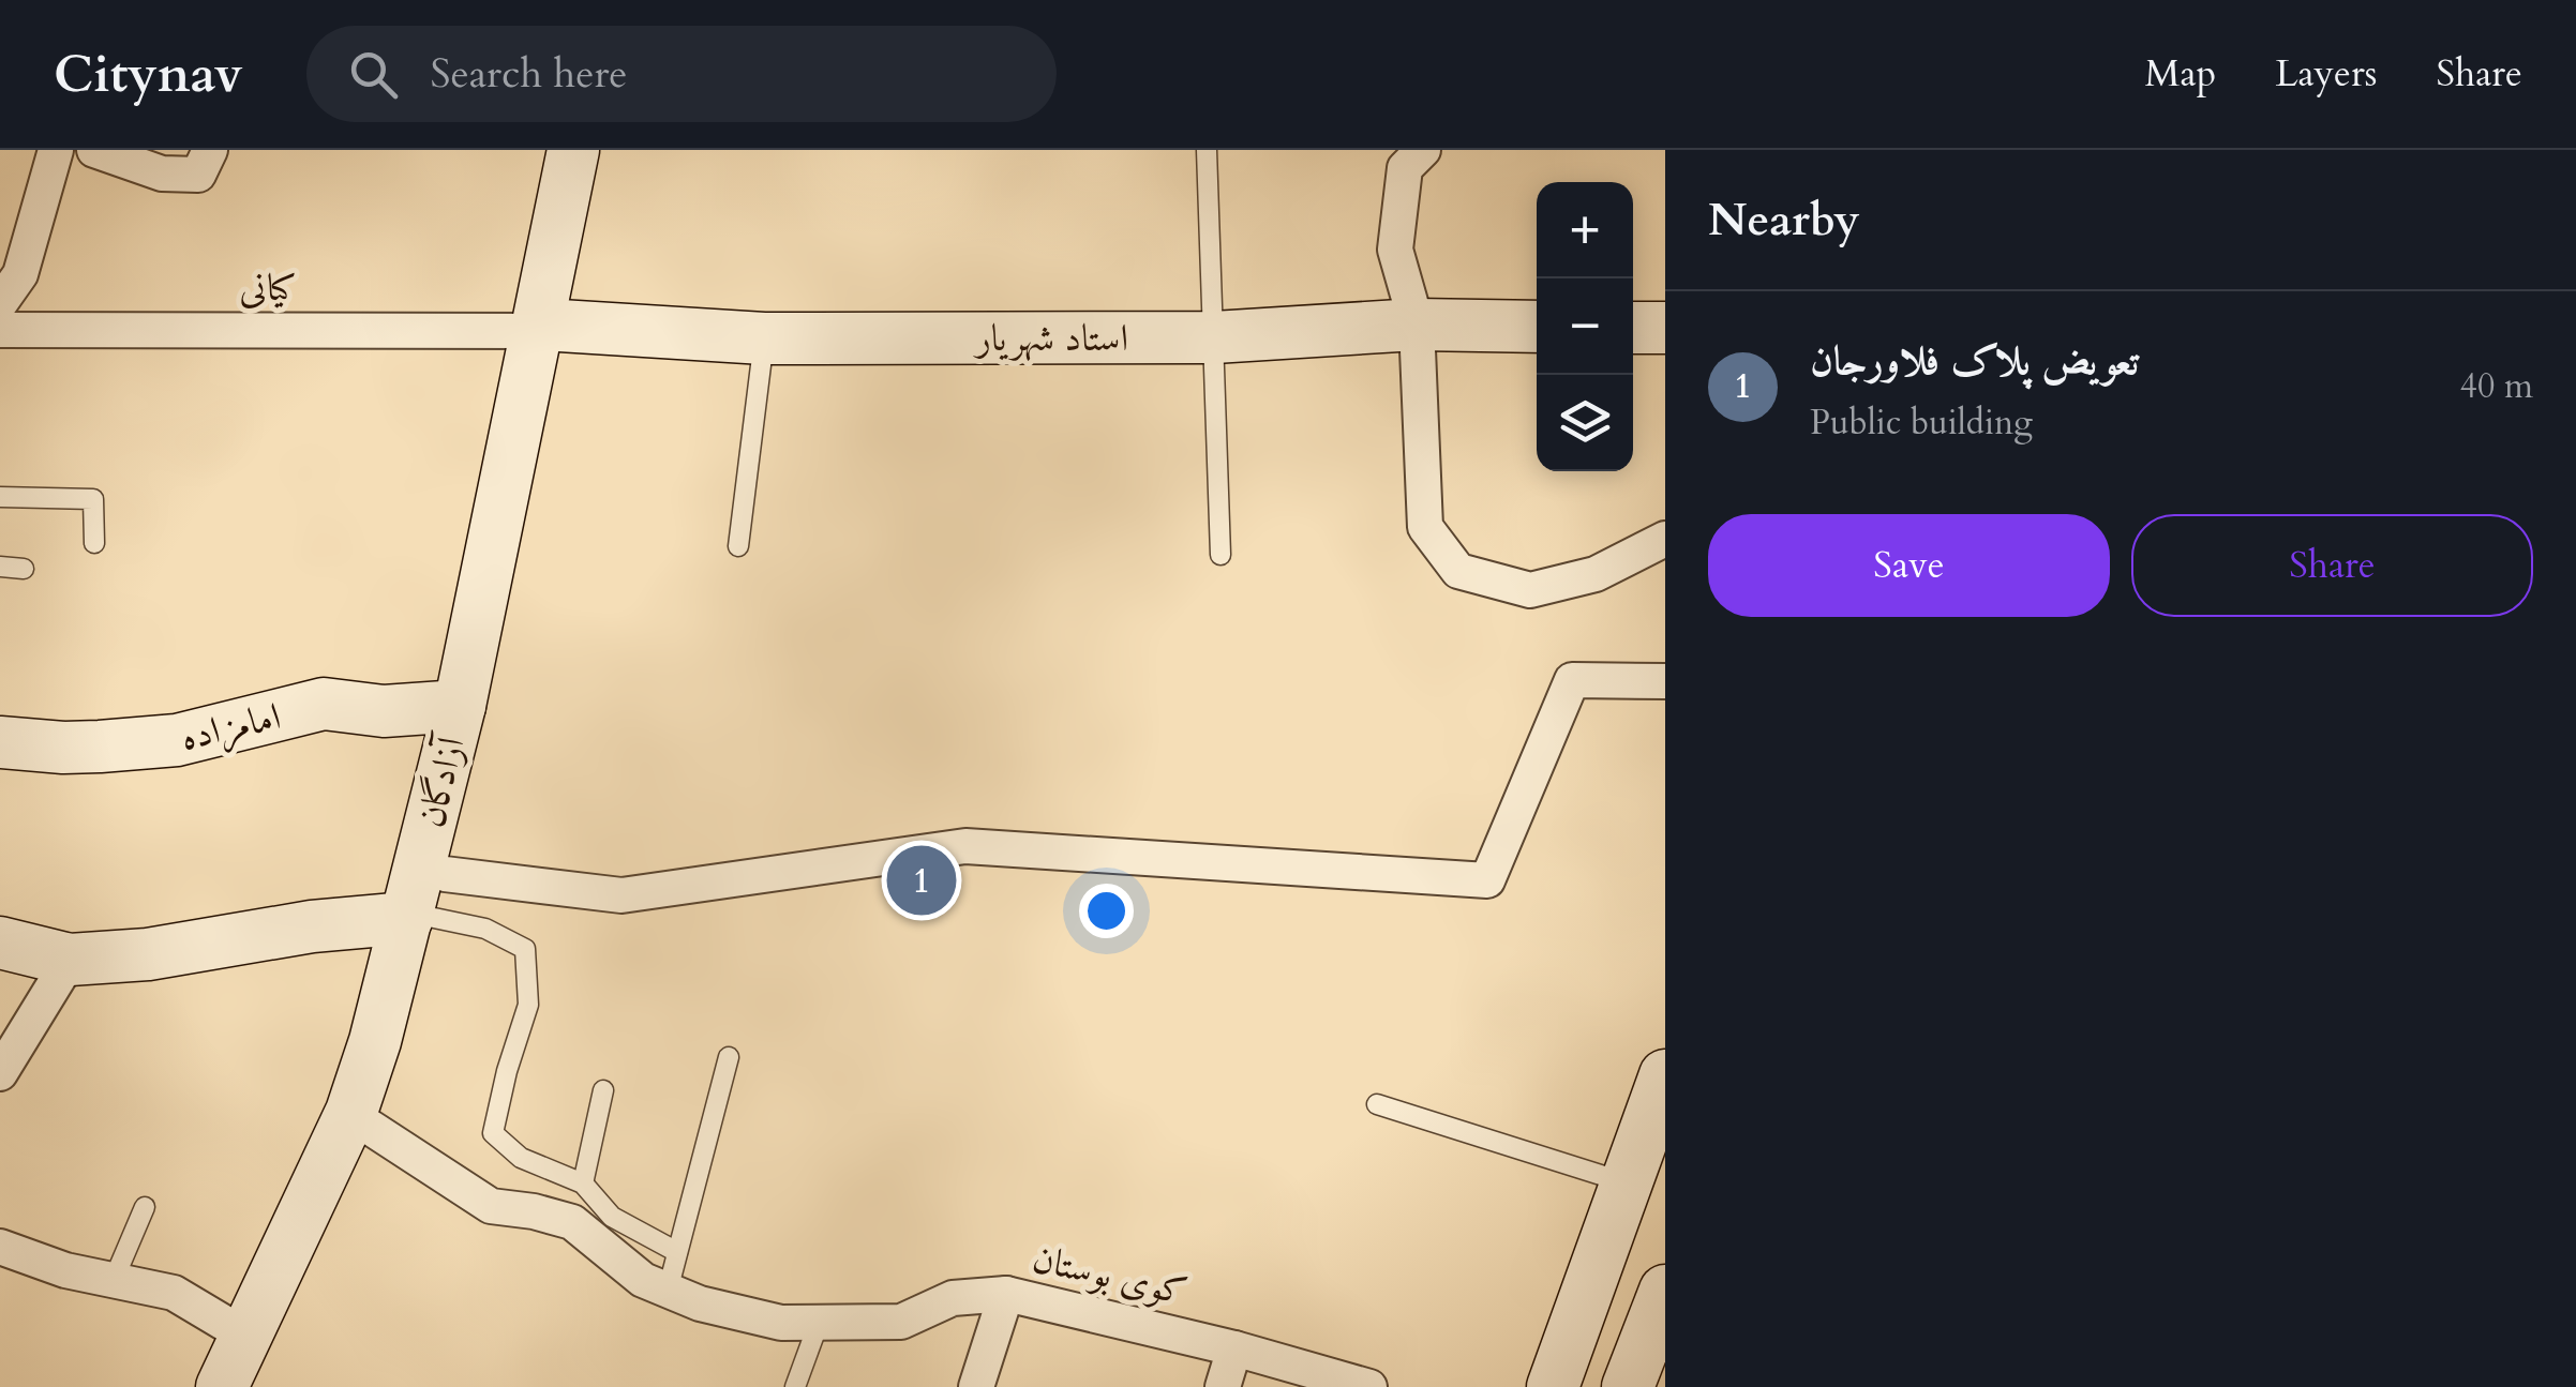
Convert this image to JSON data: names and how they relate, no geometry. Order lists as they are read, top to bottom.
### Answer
{
  "streets": {
    "main road": ["استاد شهریار", "امامزاده", "آزادگان"],
    "street": ["کیانی", "کوی بوستان"]
  },
  "crossings": [
    ["کیانی", "استاد شهریار"],
    ["کیانی", "آزادگان"],
    ["استاد شهریار", "آزادگان"],
    ["امامزاده", "آزادگان"],
    ["آزادگان", "کوی بوستان"]
  ],
  "page": {
    "header": "Citynav",
    "search": "Search here",
    "nav": ["Map", "Layers", "Share"],
    "heading": "Nearby",
    "map_buttons": ["+", "−"],
    "list": [
      {
        "mark": "1",
        "name": "تعویض پلاک فلاورجان",
        "note": "Public building",
        "value": "40 m"
      }
    ],
    "buttons": ["Save", "Share"],
    "pins": "1"
  }
}
